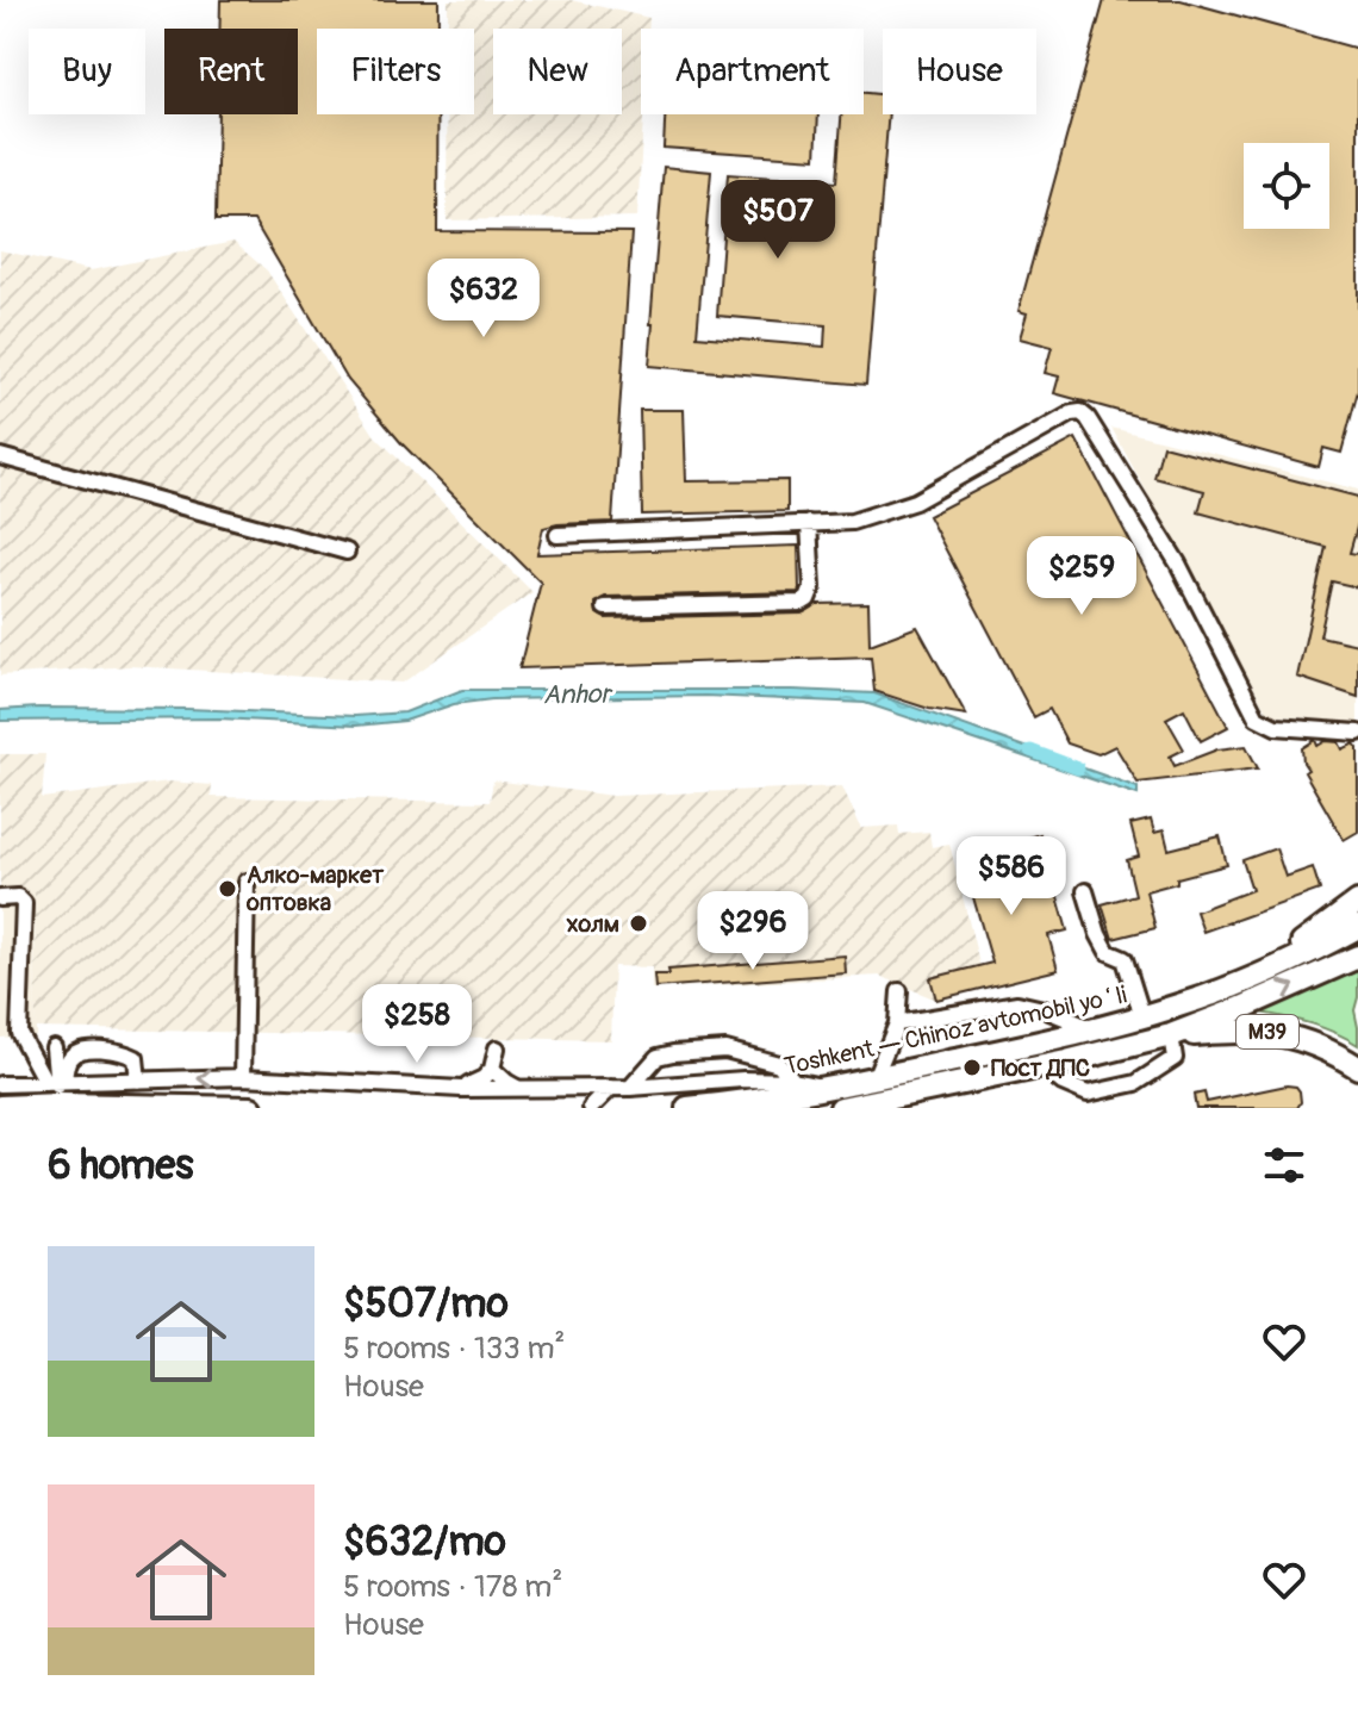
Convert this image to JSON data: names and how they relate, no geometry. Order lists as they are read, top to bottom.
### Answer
{
  "streets": {
    "highway": ["Toshkent — Chinoz avtomobil yoʻli", "M39"]
  },
  "crossings": [
    ["Toshkent — Chinoz avtomobil yoʻli", "M39"]
  ],
  "water": ["Anhor"],
  "places": ["Алко-маркет оптовка", "холм", "Пост ДПС"],
  "page": {
    "chip": [
      "Buy",
      "Rent",
      "Filters",
      "New",
      "Apartment",
      "House"
    ],
    "price": [
      "$507",
      "$632",
      "$259",
      "$586",
      "$296",
      "$258"
    ],
    "heading": "6 homes",
    "list": [
      {
        "name": "$507/mo",
        "note": "5 rooms · 133 m² · House"
      },
      {
        "name": "$632/mo",
        "note": "5 rooms · 178 m² · House"
      }
    ]
  }
}
